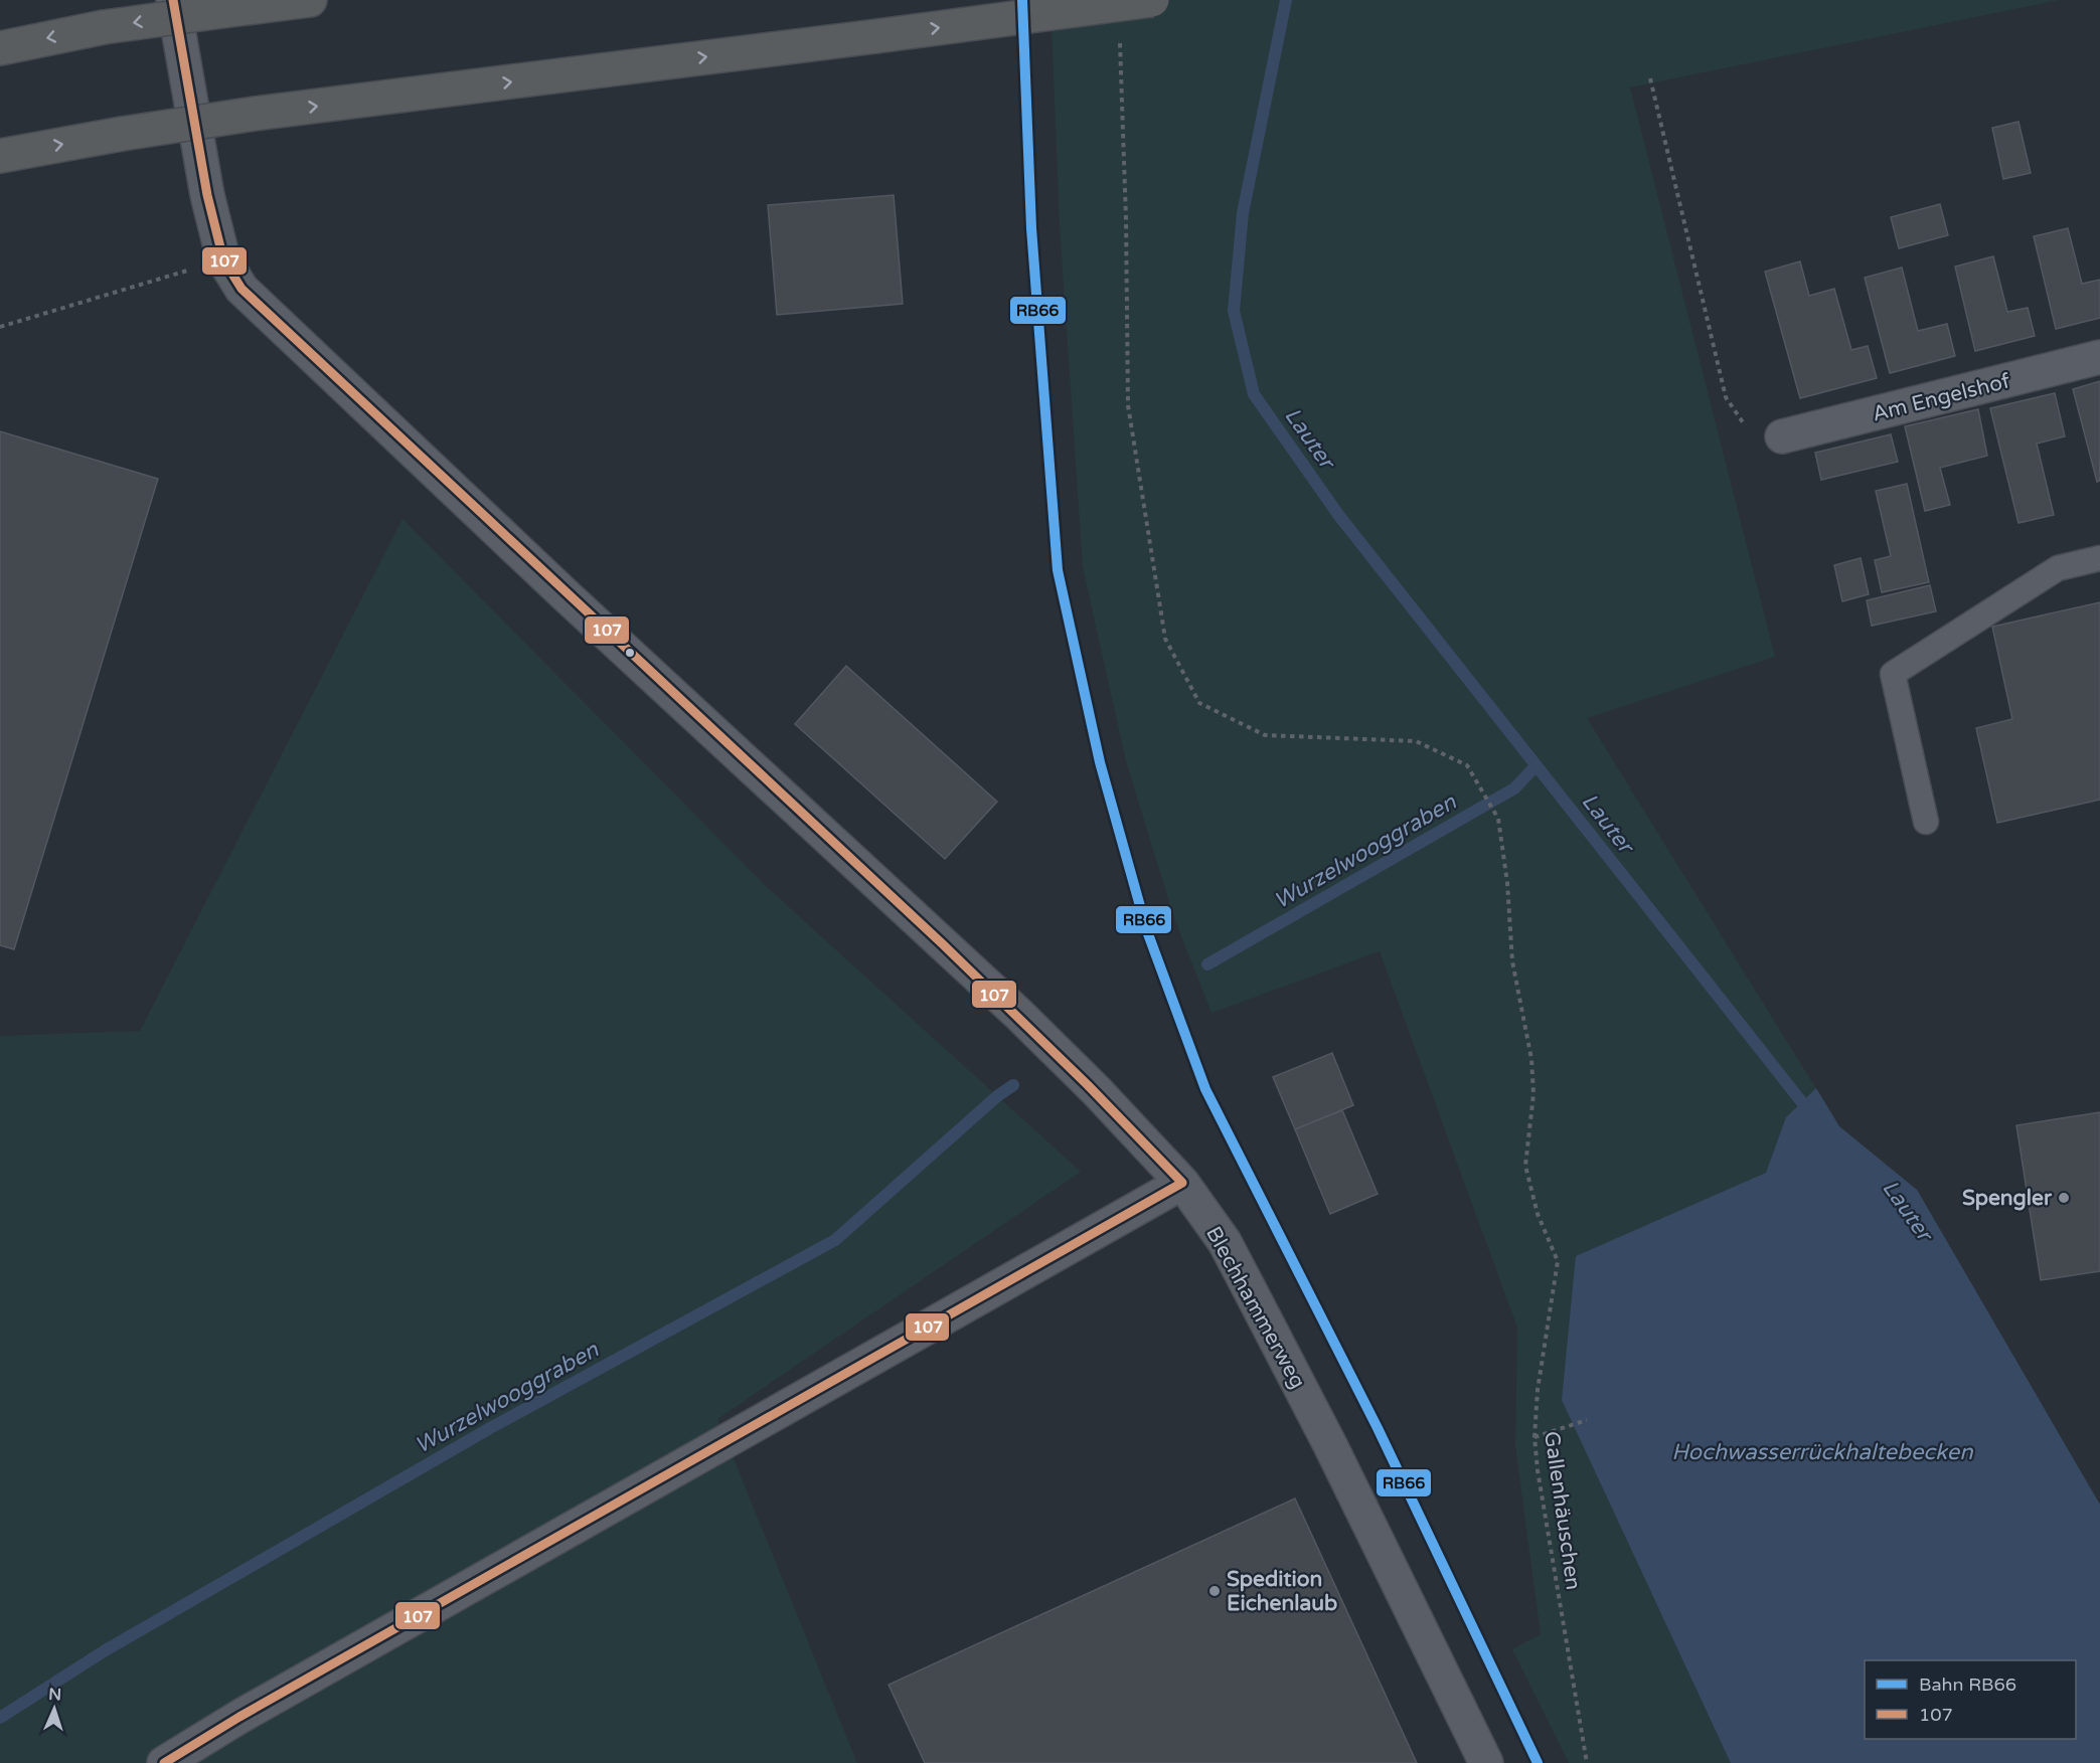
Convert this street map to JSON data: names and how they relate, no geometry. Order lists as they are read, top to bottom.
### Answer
{
  "streets": {
    "street": ["Am Engelshof", "Blechhammerweg"],
    "path": ["Gallenhäuschen"]
  },
  "water": ["Lauter", "Wurzelwooggraben", "Hochwasserrückhaltebecken"],
  "places": ["Spengler", "Spedition Eichenlaub"],
  "lines": ["rail line RB66", "transit line 107"],
  "legend": ["Bahn RB66", "107"],
  "north": "top"
}
